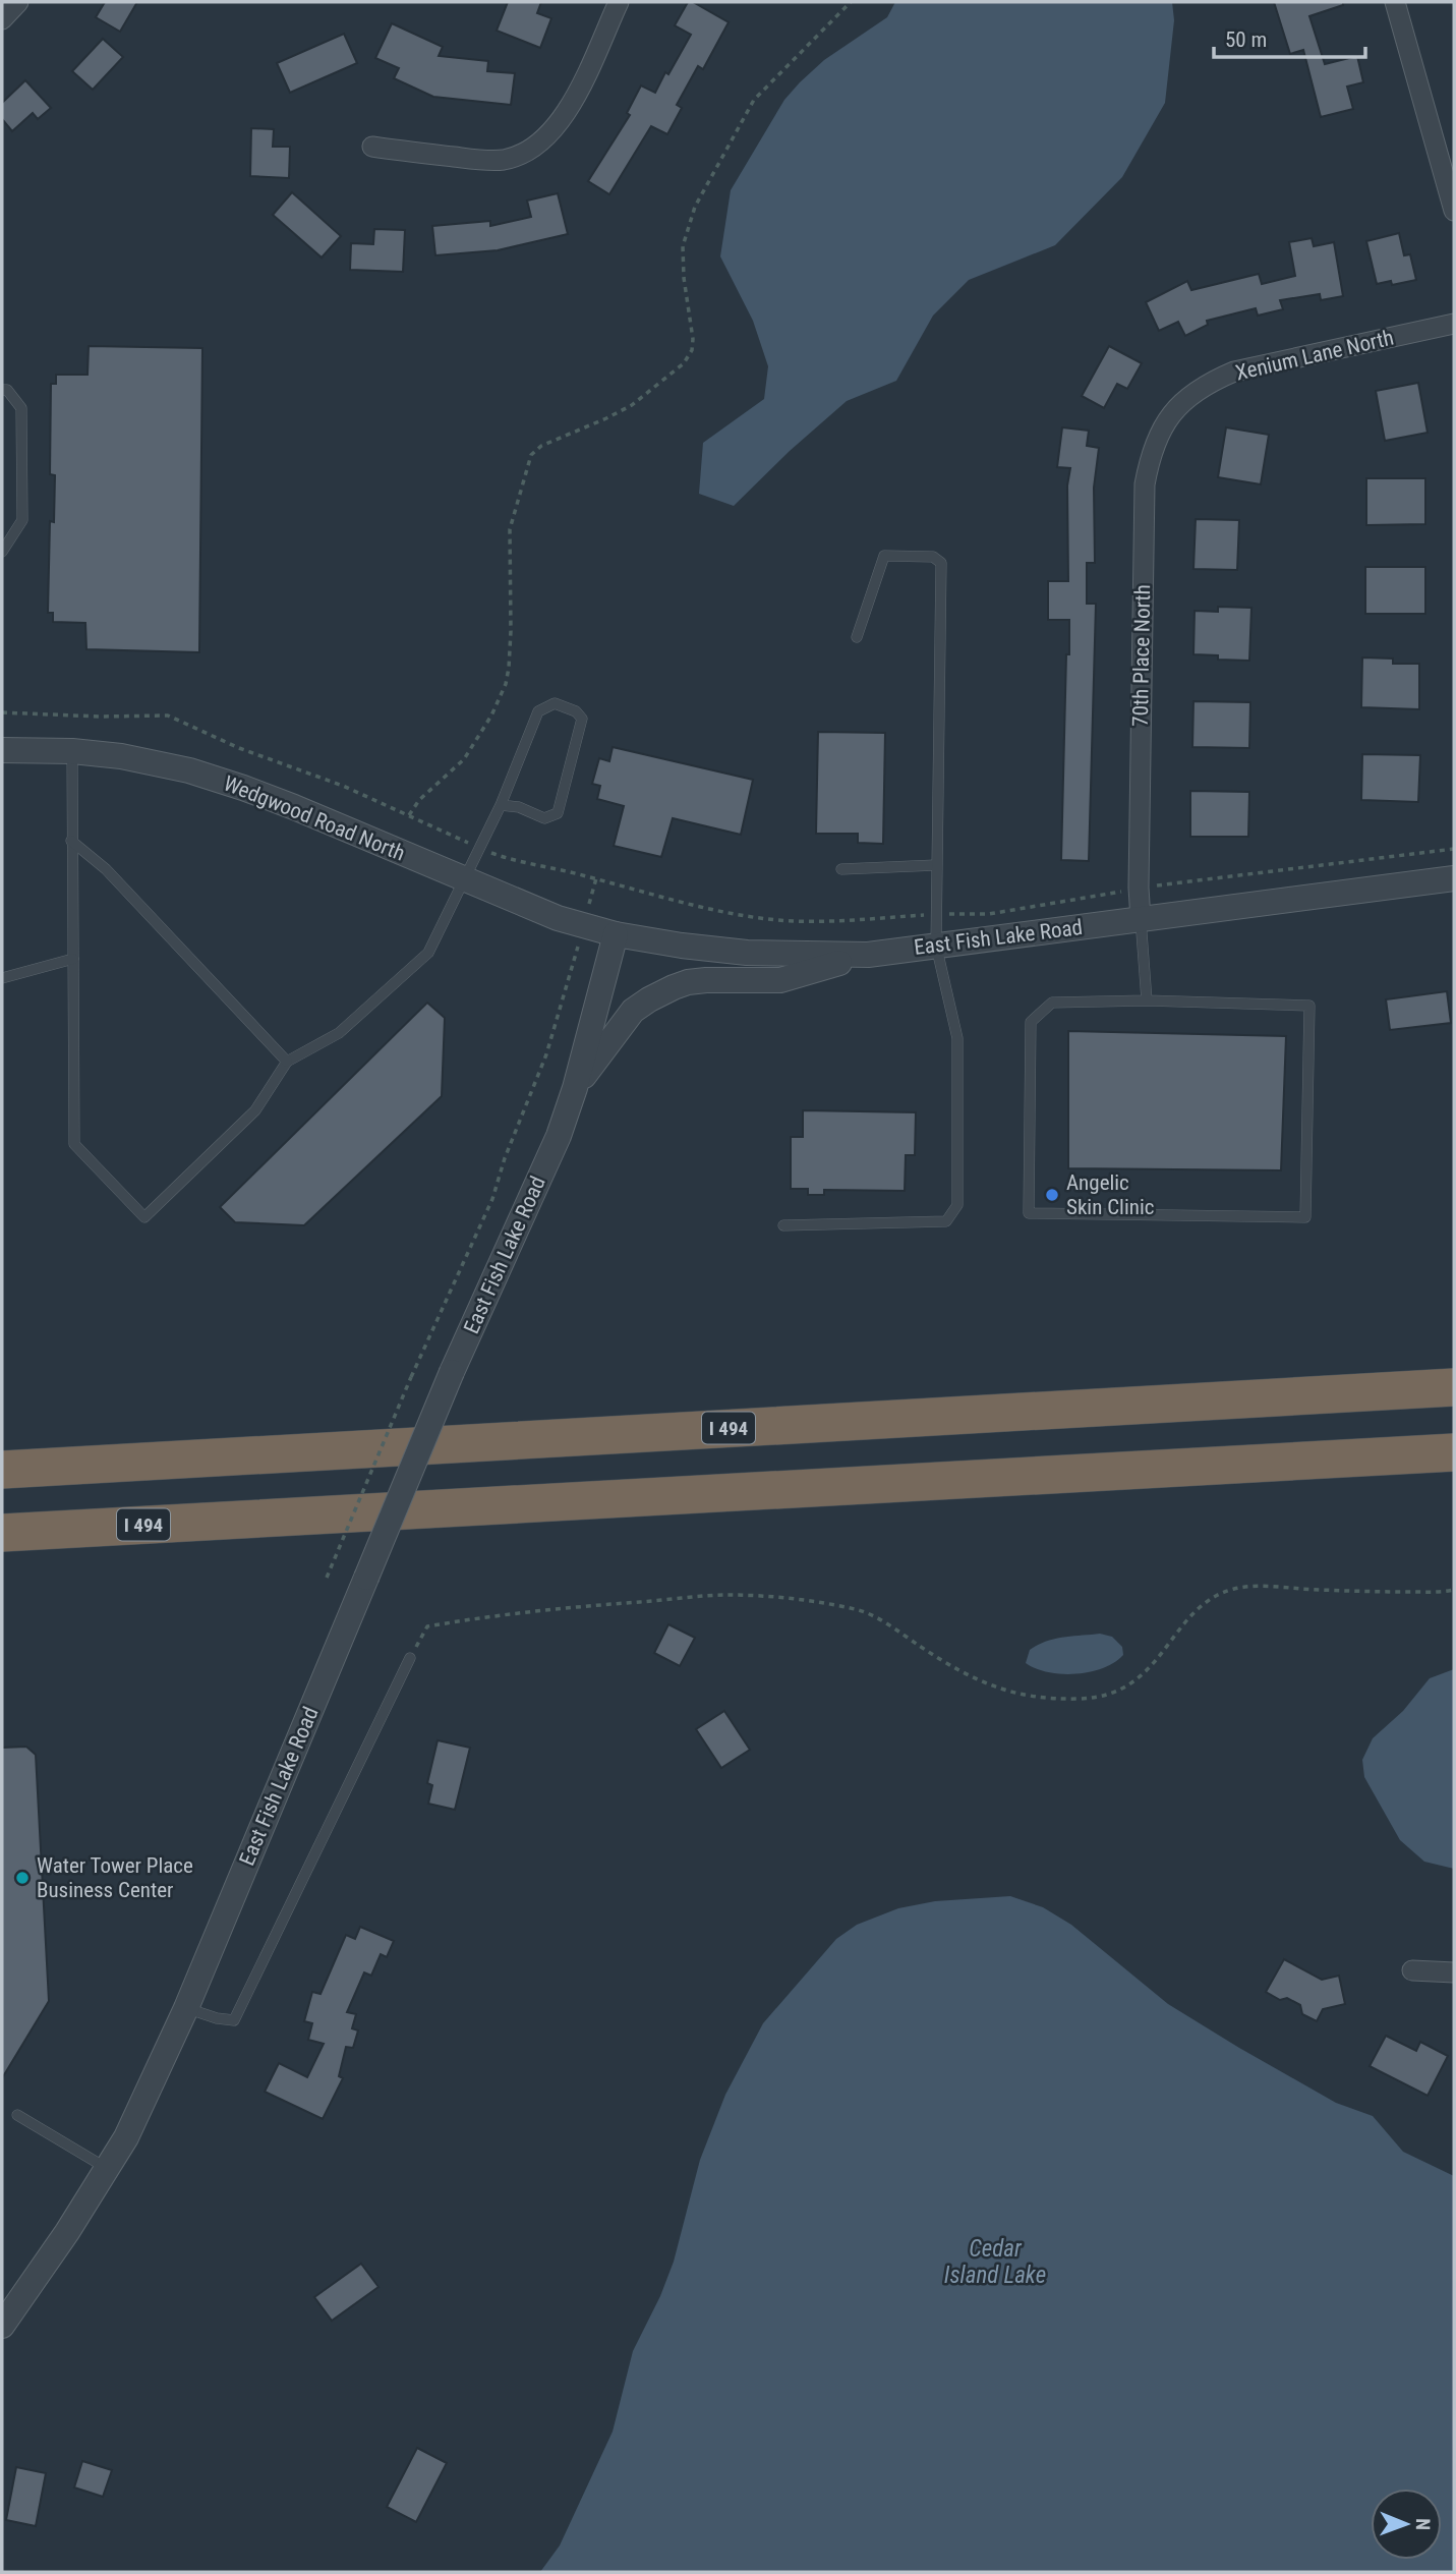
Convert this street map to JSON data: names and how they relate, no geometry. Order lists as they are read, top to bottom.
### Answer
{
  "streets": {
    "highway": ["I 494"],
    "street": [
      "Xenium Lane North",
      "70th Place North",
      "Wedgwood Road North",
      "East Fish Lake Road"
    ]
  },
  "crossings": [
    ["Xenium Lane North", "70th Place North"],
    ["70th Place North", "East Fish Lake Road"],
    ["Wedgwood Road North", "East Fish Lake Road"]
  ],
  "water": ["Cedar Island Lake"],
  "places": ["Angelic Skin Clinic", "Water Tower Place Business Center"],
  "scale_bar": "50 m",
  "north": "right"
}
